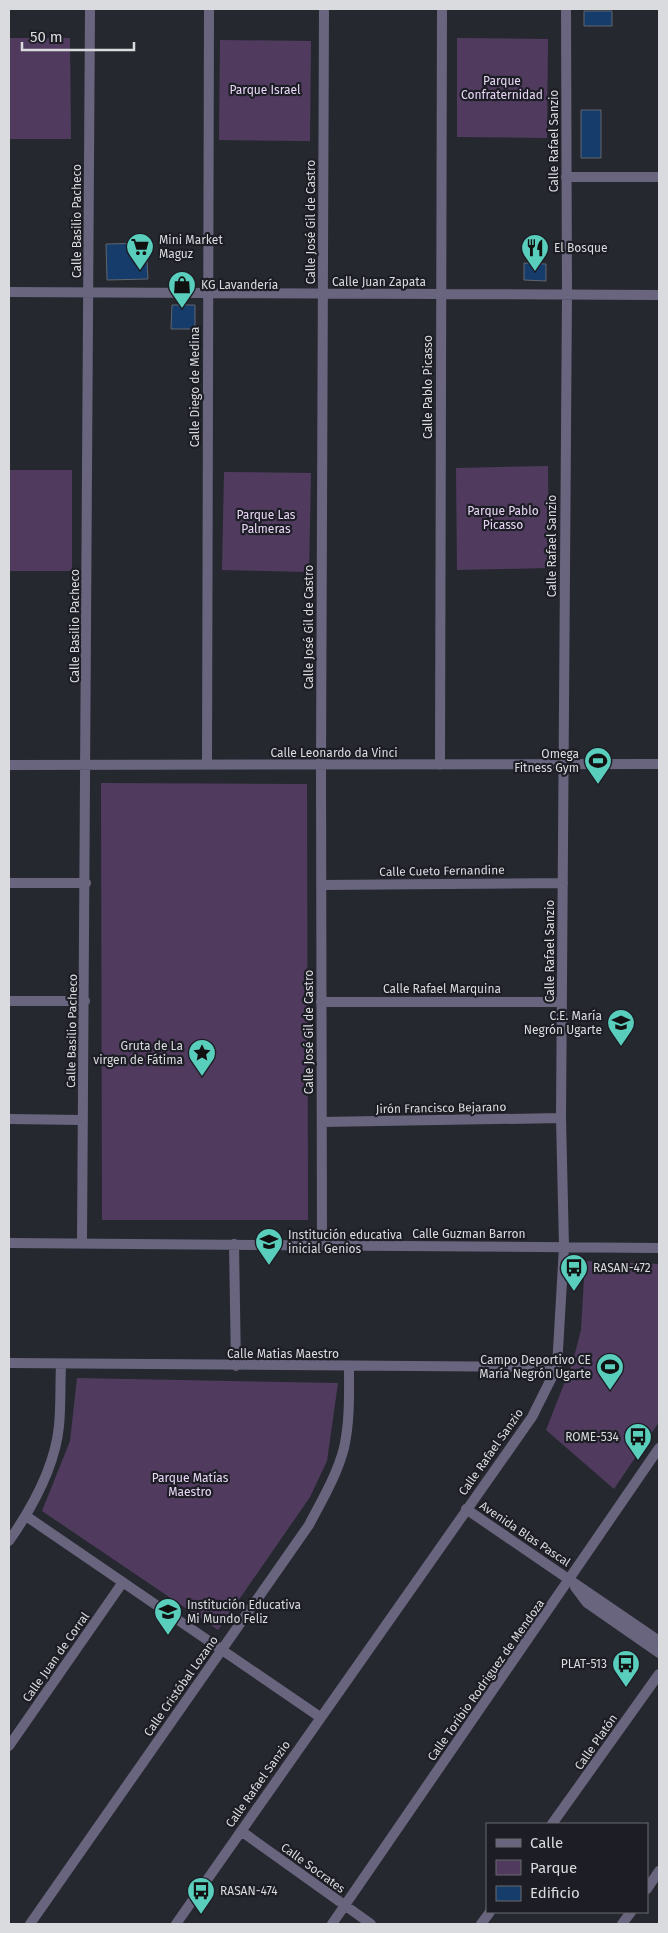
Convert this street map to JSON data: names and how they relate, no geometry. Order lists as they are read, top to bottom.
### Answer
{
  "streets": {
    "street": [
      "Calle Rafael Sanzio",
      "Calle Basilio Pacheco",
      "Calle José Gil de Castro",
      "Calle Juan Zapata",
      "Calle Diego de Medina",
      "Calle Pablo Picasso",
      "Calle Leonardo da Vinci",
      "Calle Cueto Fernandine",
      "Calle Rafael Marquina",
      "Jirón Francisco Bejarano",
      "Calle Guzman Barron",
      "Calle Matias Maestro",
      "Avenida Blas Pascal",
      "Calle Juan de Corral",
      "Calle Toribio Rodriguez de Mendoza",
      "Calle Cristóbal Lozano",
      "Calle Platón",
      "Calle Socrates"
    ]
  },
  "crossings": [
    ["Calle Rafael Sanzio", "Calle Juan Zapata"],
    ["Calle Rafael Sanzio", "Calle Leonardo da Vinci"],
    ["Calle Rafael Sanzio", "Calle Cueto Fernandine"],
    ["Calle Rafael Sanzio", "Calle Rafael Marquina"],
    ["Calle Rafael Sanzio", "Jirón Francisco Bejarano"],
    ["Calle Rafael Sanzio", "Calle Guzman Barron"],
    ["Calle Rafael Sanzio", "Calle Matias Maestro"],
    ["Calle Rafael Sanzio", "Avenida Blas Pascal"],
    ["Calle Rafael Sanzio", "Calle Socrates"],
    ["Calle Basilio Pacheco", "Calle Juan Zapata"],
    ["Calle Basilio Pacheco", "Calle Leonardo da Vinci"],
    ["Calle Basilio Pacheco", "Calle Guzman Barron"],
    ["Calle José Gil de Castro", "Calle Juan Zapata"],
    ["Calle José Gil de Castro", "Calle Leonardo da Vinci"],
    ["Calle José Gil de Castro", "Calle Cueto Fernandine"],
    ["Calle José Gil de Castro", "Calle Rafael Marquina"],
    ["Calle José Gil de Castro", "Jirón Francisco Bejarano"],
    ["Calle José Gil de Castro", "Calle Guzman Barron"],
    ["Calle Juan Zapata", "Calle Diego de Medina"],
    ["Calle Juan Zapata", "Calle Pablo Picasso"],
    ["Calle Diego de Medina", "Calle Leonardo da Vinci"],
    ["Calle Pablo Picasso", "Calle Leonardo da Vinci"],
    ["Calle Matias Maestro", "Calle Cristóbal Lozano"],
    ["Avenida Blas Pascal", "Calle Toribio Rodriguez de Mendoza"],
    ["Calle Toribio Rodriguez de Mendoza", "Calle Socrates"]
  ],
  "parks": [
    "Parque Confraternidad",
    "Parque Israel",
    "Parque Pablo Picasso",
    "Parque Las Palmeras",
    "Parque Matías Maestro"
  ],
  "places": {
    "supermarket": ["Mini Market Maguz"],
    "restaurant": ["El Bosque"],
    "shop": ["KG Lavandería"],
    "sports": ["Omega Fitness Gym", "Campo Deportivo CE María Negrón Ugarte"],
    "school or university": ["C.E. María Negrón Ugarte", "Institución educativa inicial Genios", "Institución Educativa Mi Mundo Feliz"],
    "place": ["Gruta de La virgen de Fátima"],
    "bus stop": [
      "RASAN-472",
      "ROME-534",
      "PLAT-513",
      "RASAN-474"
    ]
  },
  "legend": ["Calle", "Parque", "Edificio"],
  "scale_bar": "50 m"
}
